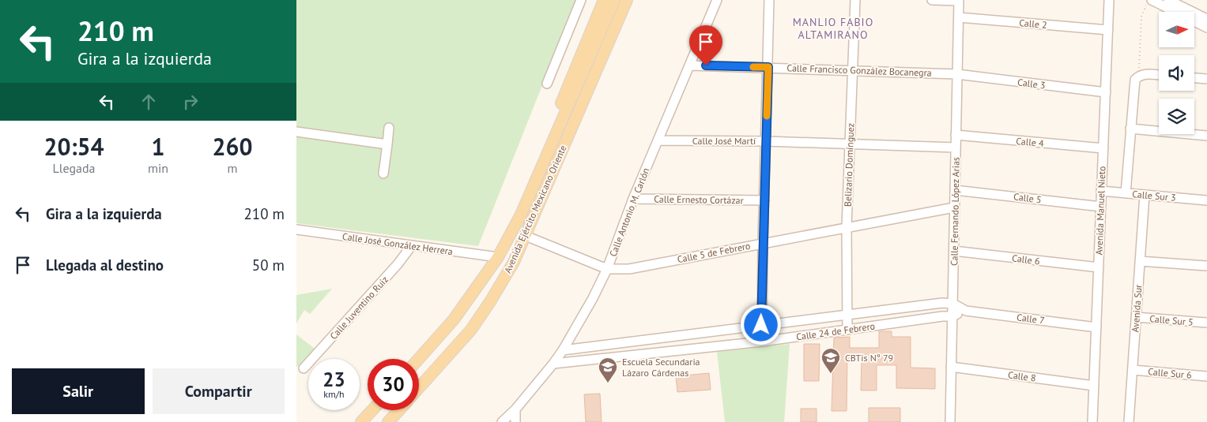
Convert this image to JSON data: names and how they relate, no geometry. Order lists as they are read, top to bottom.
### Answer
{
  "streets": {
    "main road": ["Avenida Ejército Mexicano Oriente"],
    "street": [
      "Calle 2",
      "Calle Francisco González Bocanegra",
      "Calle 3",
      "Calle José Martí",
      "Calle 4",
      "Belizario Domínguez",
      "Calle Sur 3",
      "Calle 5",
      "Calle Ernesto Cortázar",
      "Avenida Manuel Nieto",
      "Calle Fernando López Arias",
      "Calle Antonio M. Carlón",
      "Calle José González Herrera",
      "Calle 5 de Febrero",
      "Calle 6",
      "Calle Juventino Ruiz",
      "Avenida Sur",
      "Calle 7",
      "Calle Sur 5",
      "Calle 24 de Febrero",
      "Calle Sur 6",
      "Calle 8"
    ]
  },
  "crossings": [
    ["Calle 2", "Avenida Manuel Nieto"],
    ["Calle 2", "Calle Fernando López Arias"],
    ["Calle Francisco González Bocanegra", "Calle 3"],
    ["Calle Francisco González Bocanegra", "Belizario Domínguez"],
    ["Calle Francisco González Bocanegra", "Calle Fernando López Arias"],
    ["Calle Francisco González Bocanegra", "Calle Antonio M. Carlón"],
    ["Calle 3", "Avenida Manuel Nieto"],
    ["Calle 3", "Calle Fernando López Arias"],
    ["Calle José Martí", "Belizario Domínguez"],
    ["Calle José Martí", "Calle Fernando López Arias"],
    ["Calle José Martí", "Calle Antonio M. Carlón"],
    ["Calle 4", "Avenida Manuel Nieto"],
    ["Calle 4", "Calle Fernando López Arias"],
    ["Belizario Domínguez", "Calle 5 de Febrero"],
    ["Belizario Domínguez", "Calle 24 de Febrero"],
    ["Calle Sur 3", "Avenida Manuel Nieto"],
    ["Calle Sur 3", "Avenida Sur"],
    ["Calle 5", "Avenida Manuel Nieto"],
    ["Calle 5", "Calle Fernando López Arias"],
    ["Calle Ernesto Cortázar", "Calle Antonio M. Carlón"],
    ["Avenida Ejército Mexicano Oriente", "Calle José González Herrera"],
    ["Avenida Ejército Mexicano Oriente", "Calle 5 de Febrero"],
    ["Avenida Manuel Nieto", "Calle 6"],
    ["Avenida Manuel Nieto", "Calle 7"],
    ["Avenida Manuel Nieto", "Calle 8"],
    ["Calle Fernando López Arias", "Calle 5 de Febrero"],
    ["Calle Fernando López Arias", "Calle 6"],
    ["Calle Fernando López Arias", "Calle 7"],
    ["Calle Fernando López Arias", "Calle 24 de Febrero"],
    ["Calle Fernando López Arias", "Calle 8"],
    ["Calle Antonio M. Carlón", "Calle 5 de Febrero"],
    ["Calle Antonio M. Carlón", "Calle 24 de Febrero"],
    ["Calle José González Herrera", "Calle Juventino Ruiz"],
    ["Avenida Sur", "Calle Sur 5"],
    ["Avenida Sur", "Calle Sur 6"],
    ["Calle 7", "Calle 24 de Febrero"]
  ],
  "districts": ["MANLIO FABIO ALTAMIRANO"],
  "places": {
    "school or university": ["CBTis N° 79", "Escuela Secundaria Lázaro Cárdenas"]
  },
  "north": "right",
  "page": {
    "turn": ["210 m", "Gira a la izquierda"],
    "eta": [
      "20:54",
      "Llegada",
      "1",
      "min",
      "260",
      "m"
    ],
    "list": [
      {
        "name": "Gira a la izquierda",
        "value": "210 m"
      },
      {
        "name": "Llegada al destino",
        "value": "50 m"
      }
    ],
    "speed": "23 km/h",
    "limit": "30",
    "buttons": ["Salir", "Compartir"]
  }
}
